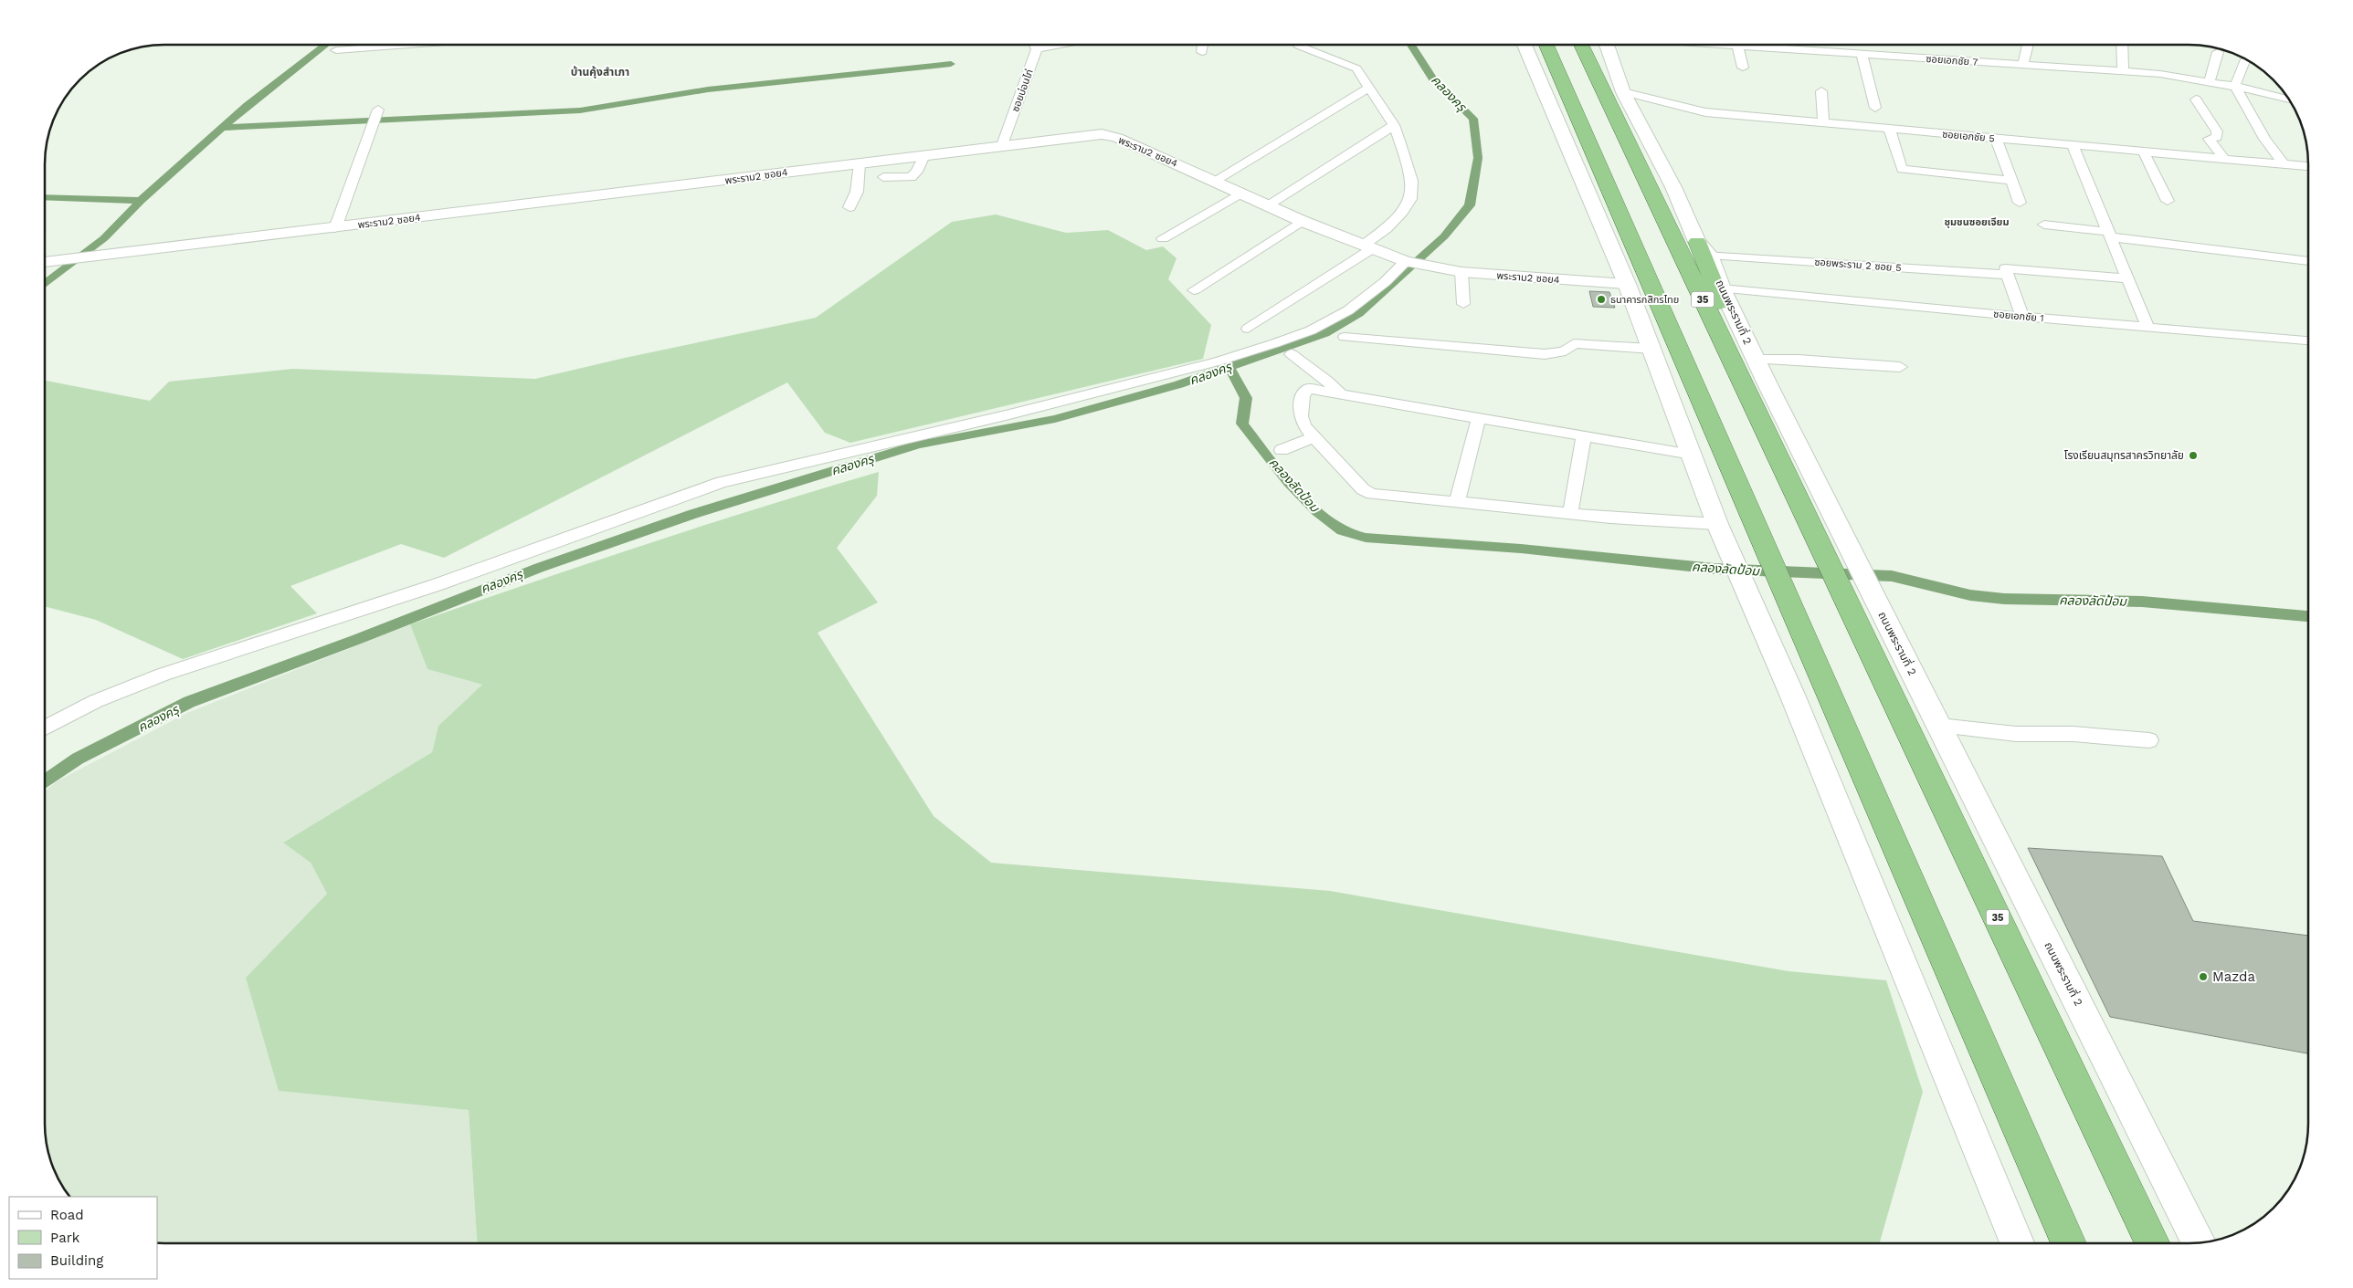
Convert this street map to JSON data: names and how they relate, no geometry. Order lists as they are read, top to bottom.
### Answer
{
  "streets": {
    "highway": ["35", "ถนนพระรามที่ 2"],
    "street": [
      "ซอยเอกชัย 7",
      "ซอยบ่อนไก่",
      "ซอยเอกชัย 5",
      "พระราม2 ซอย4",
      "ซอยพระราม 2 ซอย 5",
      "ซอยเอกชัย 1"
    ]
  },
  "crossings": [
    ["ซอยบ่อนไก่", "พระราม2 ซอย4"],
    ["ซอยเอกชัย 5", "ถนนพระรามที่ 2"],
    ["ซอยพระราม 2 ซอย 5", "ถนนพระรามที่ 2"],
    ["ถนนพระรามที่ 2", "ซอยเอกชัย 1"]
  ],
  "districts": ["บ้านคุ้งสำเภา", "ชุมชนซอยเจียม"],
  "water": ["คลองครุ", "คลองลัดป้อม"],
  "places": ["ธนาคารกสิกรไทย", "โรงเรียนสมุทรสาครวิทยาลัย", "Mazda"],
  "legend": ["Road", "Park", "Building"]
}
